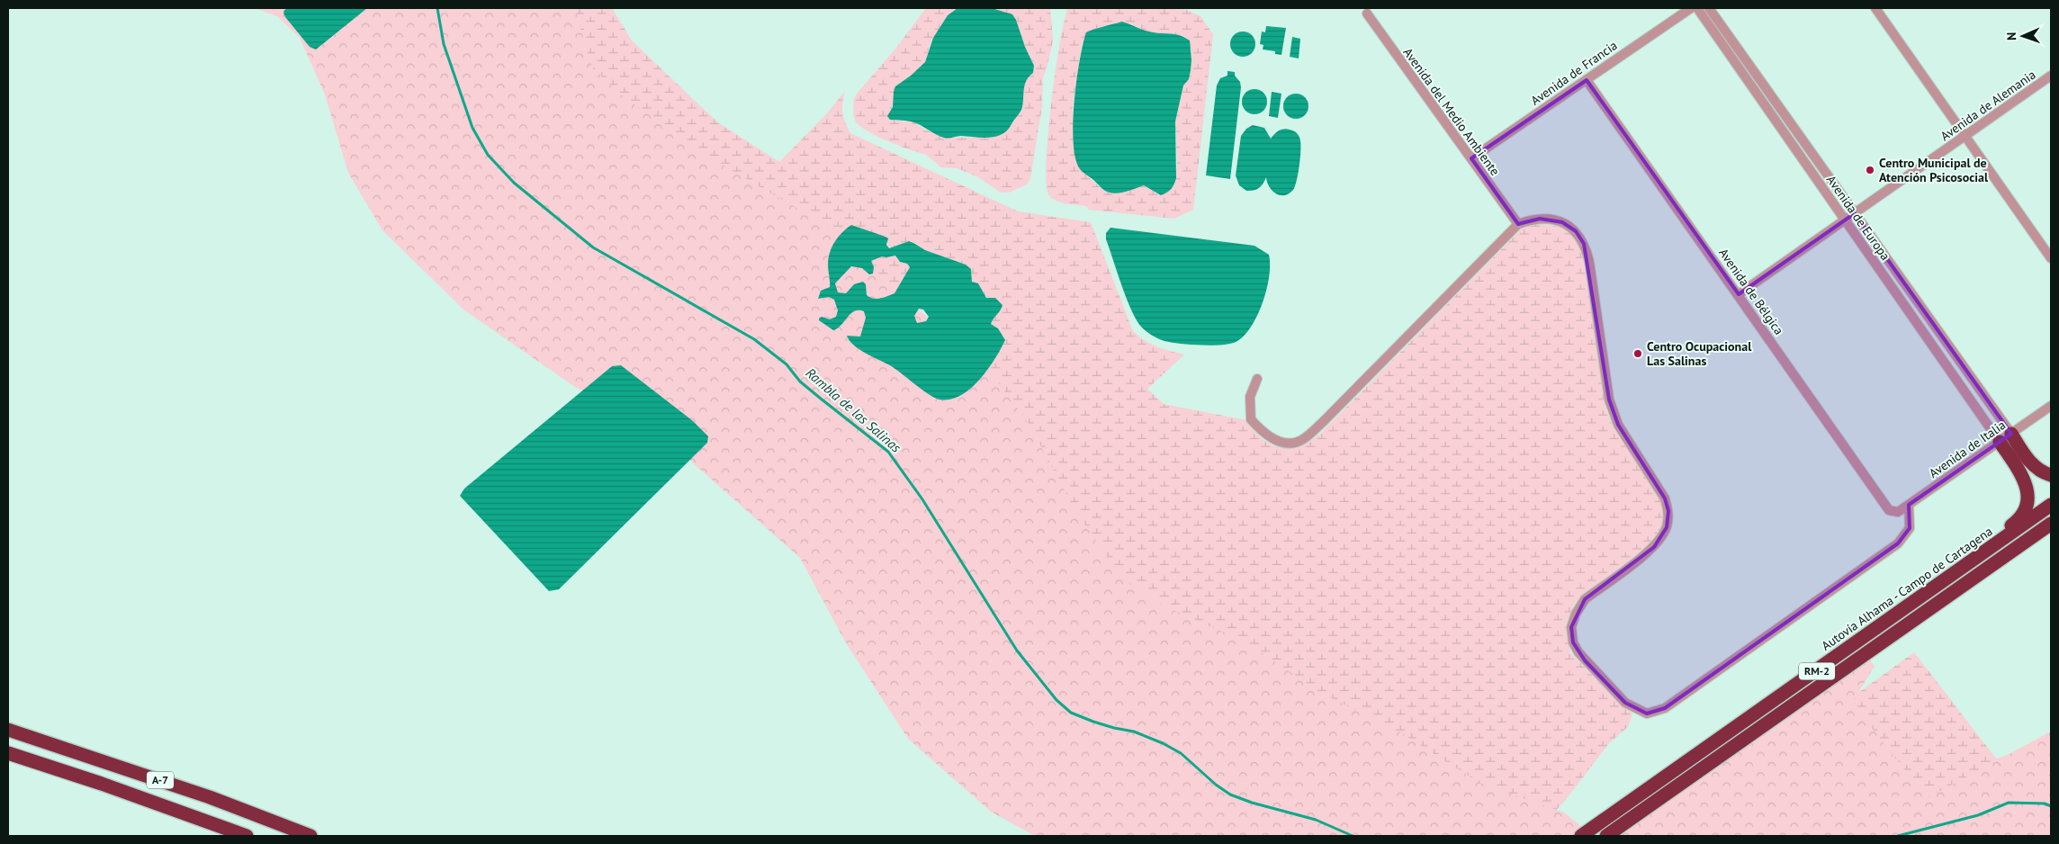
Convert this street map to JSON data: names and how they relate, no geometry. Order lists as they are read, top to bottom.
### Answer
{
  "streets": {
    "highway": ["Autovía Alhama - Campo de Cartagena", "RM-2", "A-7"],
    "street": [
      "Avenida de Francia",
      "Avenida de Alemania",
      "Avenida del Medio Ambiente",
      "Avenida de Europa",
      "Avenida de Bélgica",
      "Avenida de Italia"
    ]
  },
  "crossings": [
    ["Avenida de Francia", "Avenida del Medio Ambiente"],
    ["Avenida de Francia", "Avenida de Bélgica"],
    ["Avenida de Alemania", "Avenida de Europa"],
    ["Avenida de Alemania", "Avenida de Bélgica"],
    ["Avenida de Europa", "Avenida de Italia"],
    ["Avenida de Bélgica", "Avenida de Italia"]
  ],
  "water": ["Rambla de las Salinas"],
  "places": ["Centro Municipal de Atención Psicosocial", "Centro Ocupacional Las Salinas"],
  "north": "left"
}
